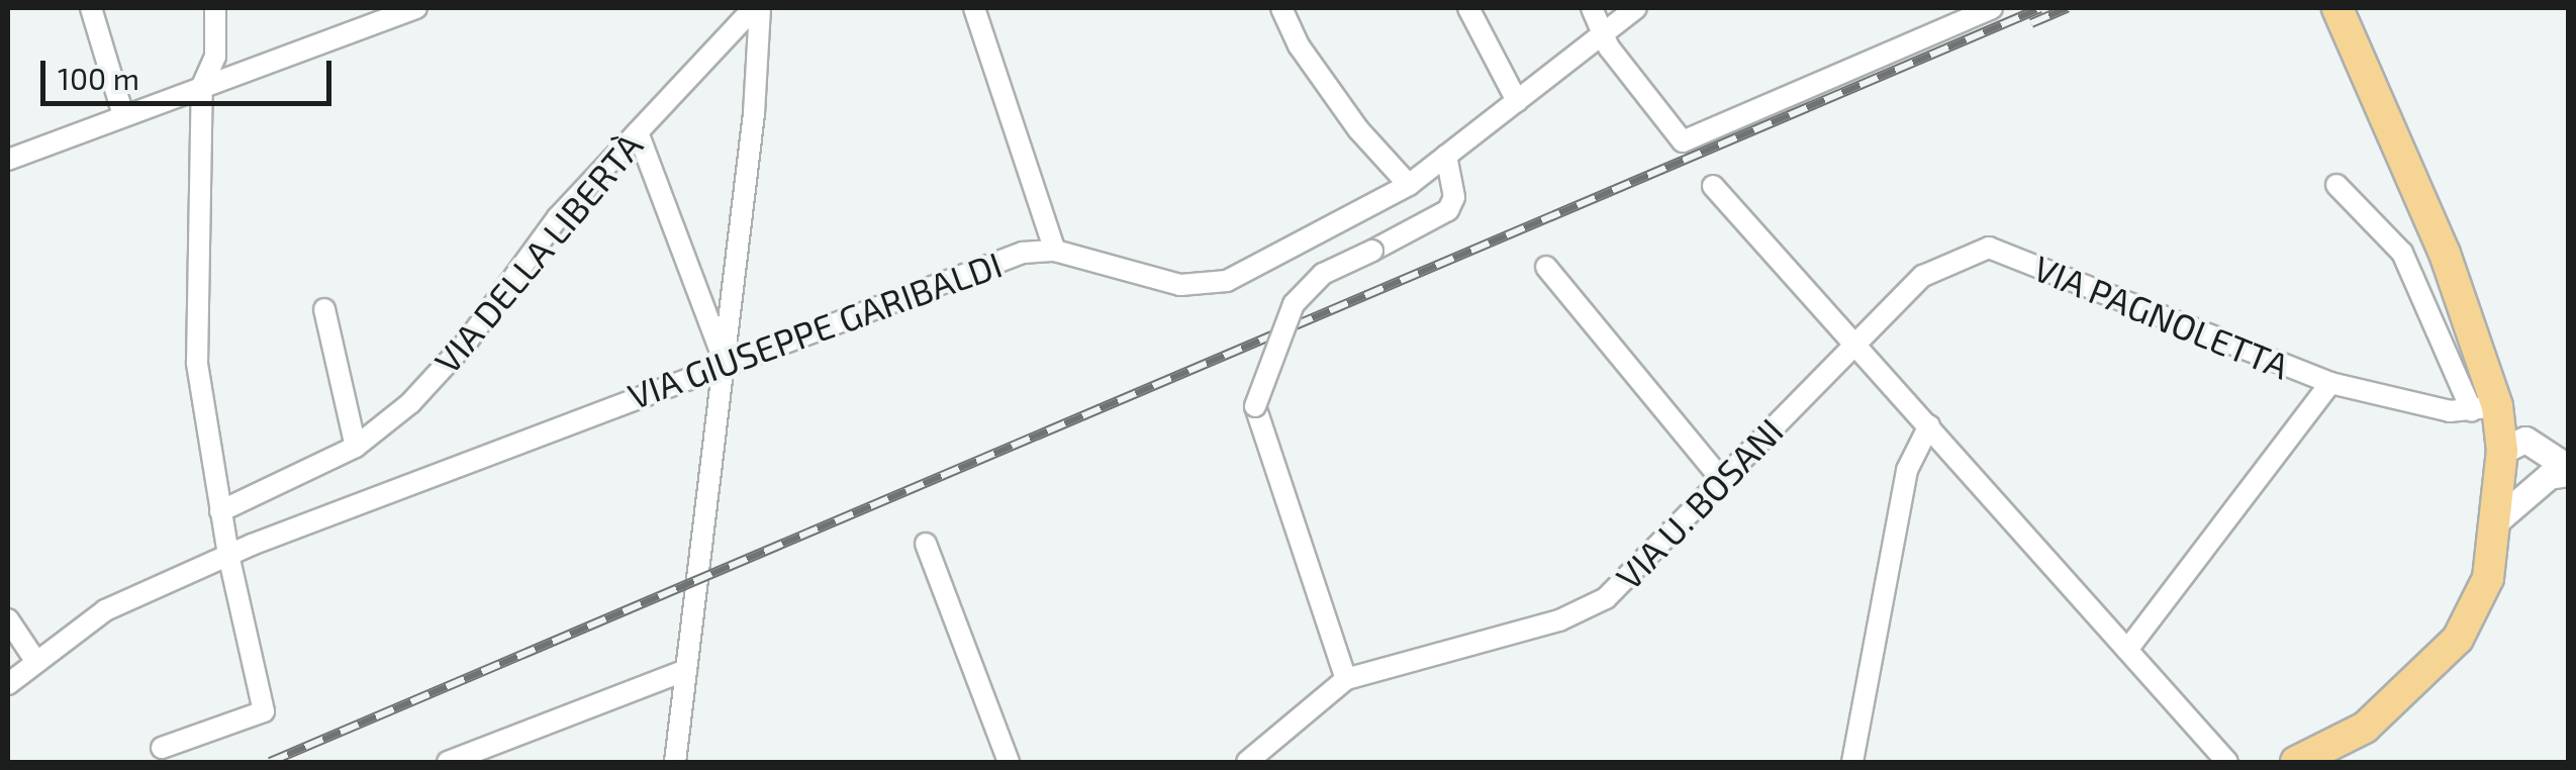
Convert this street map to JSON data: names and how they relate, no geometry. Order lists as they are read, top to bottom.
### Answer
{
  "streets": {
    "street": [
      "VIA DELLA LIBERTÀ",
      "VIA PAGNOLETTA",
      "VIA GIUSEPPE GARIBALDI",
      "VIA U. BOSANI"
    ]
  },
  "crossings": [
    ["VIA PAGNOLETTA", "VIA U. BOSANI"]
  ],
  "scale_bar": "100 m"
}
